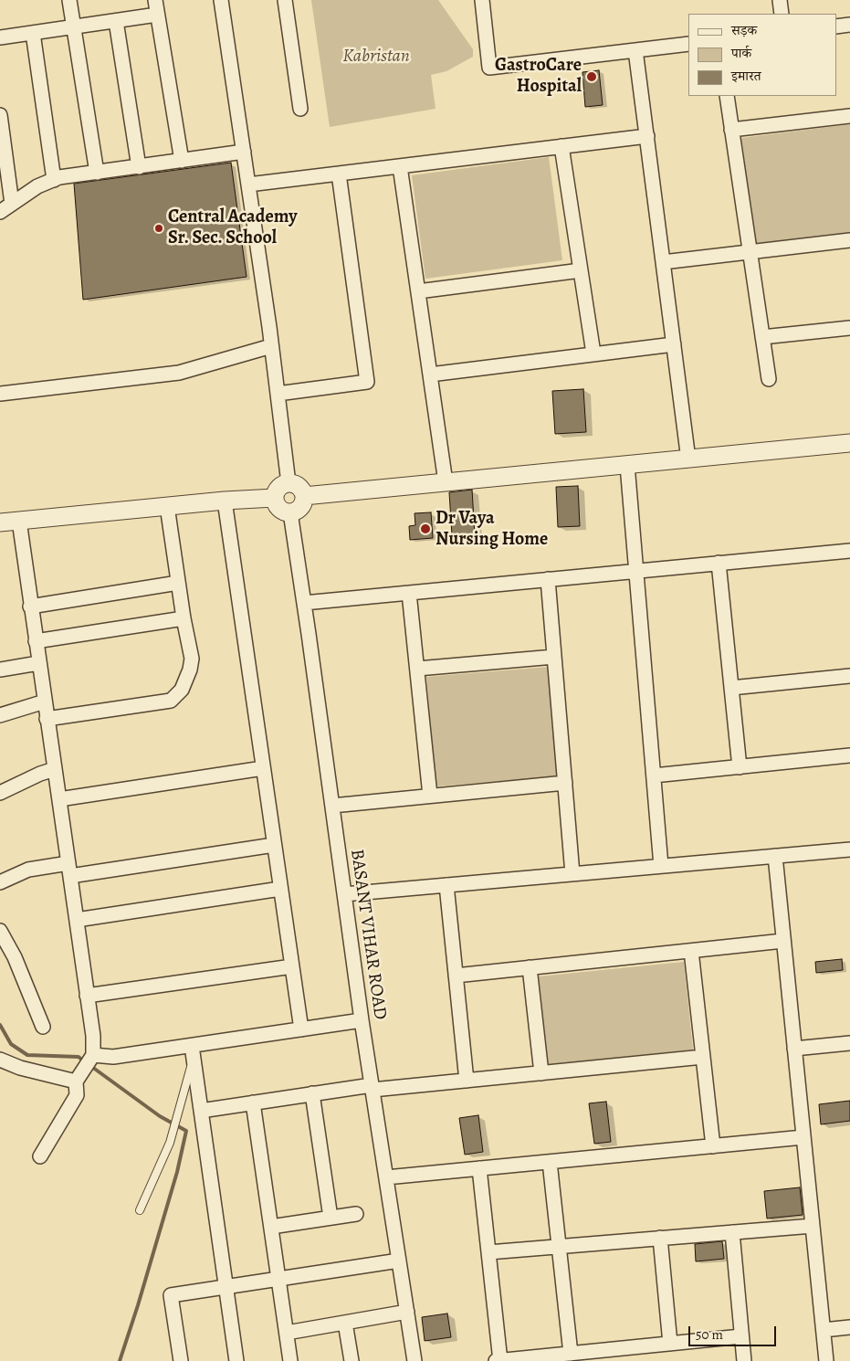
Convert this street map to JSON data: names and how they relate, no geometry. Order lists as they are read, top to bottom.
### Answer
{
  "streets": {
    "street": ["BASANT VIHAR ROAD"]
  },
  "parks": ["Kabristan"],
  "places": ["GastroCare Hospital", "Central Academy Sr. Sec. School", "Dr Vaya Nursing Home"],
  "legend": ["सड़क", "पार्क", "इमारत"],
  "scale_bar": "50 m"
}
